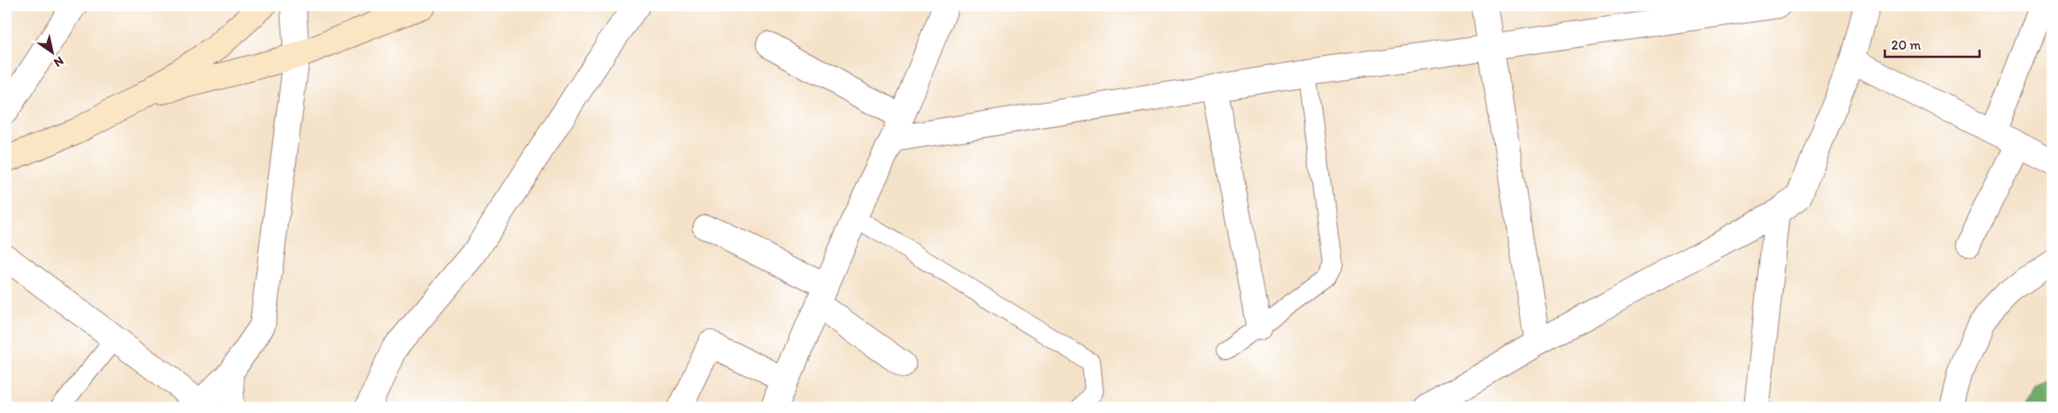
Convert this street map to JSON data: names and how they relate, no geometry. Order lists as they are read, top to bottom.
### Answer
{
  "scale_bar": "20 m",
  "north": "bottom right"
}
